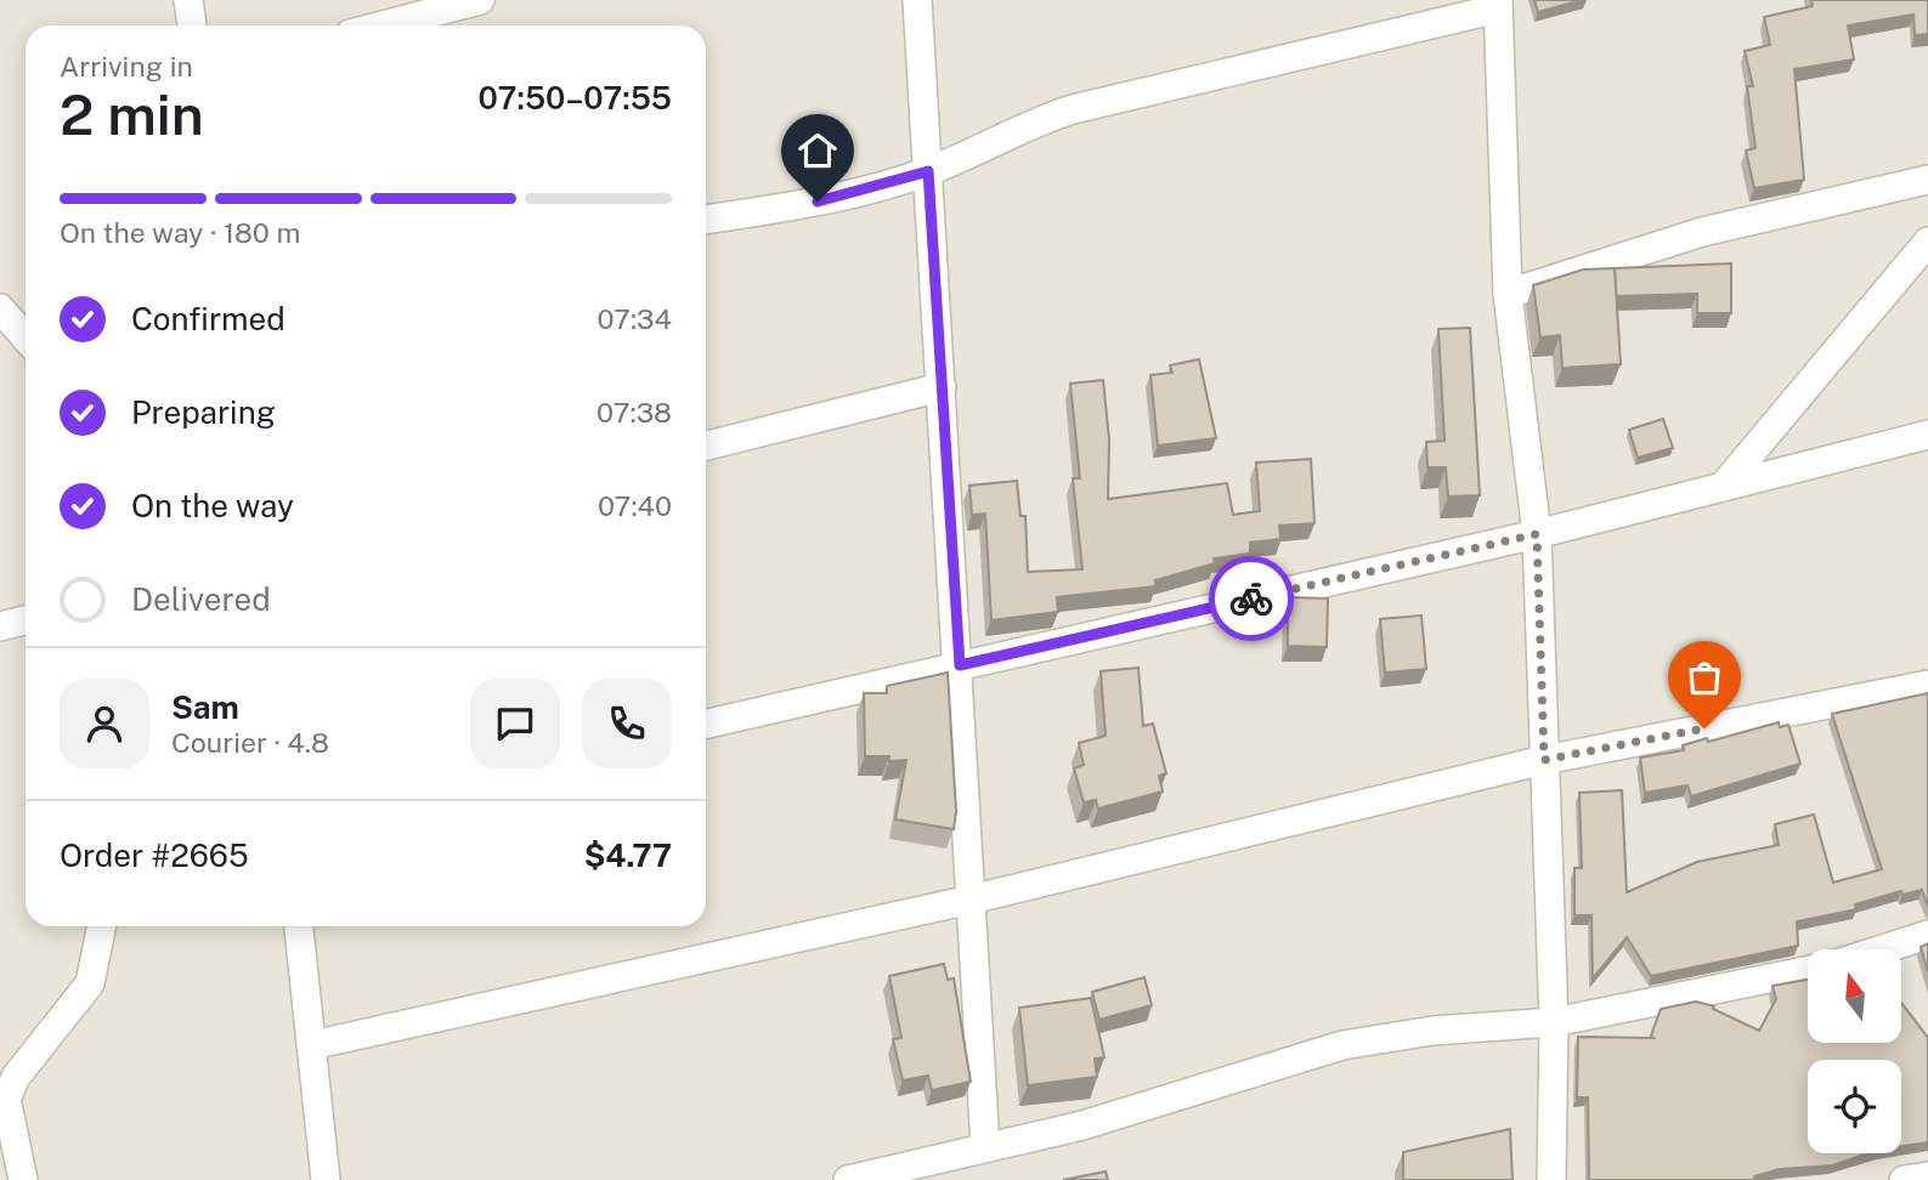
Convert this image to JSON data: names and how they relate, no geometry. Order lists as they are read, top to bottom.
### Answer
{
  "north": "top",
  "page": {
    "heading": ["2 min", "Arriving in", "07:50–07:55"],
    "panel": [
      "Sam",
      "Courier · 4.8",
      "Order #2665",
      "$4.77"
    ],
    "bar": "On the way · 180 m",
    "list": [
      ["Confirmed", "07:34"],
      ["Preparing", "07:38"],
      ["On the way", "07:40"],
      "Delivered"
    ]
  }
}
